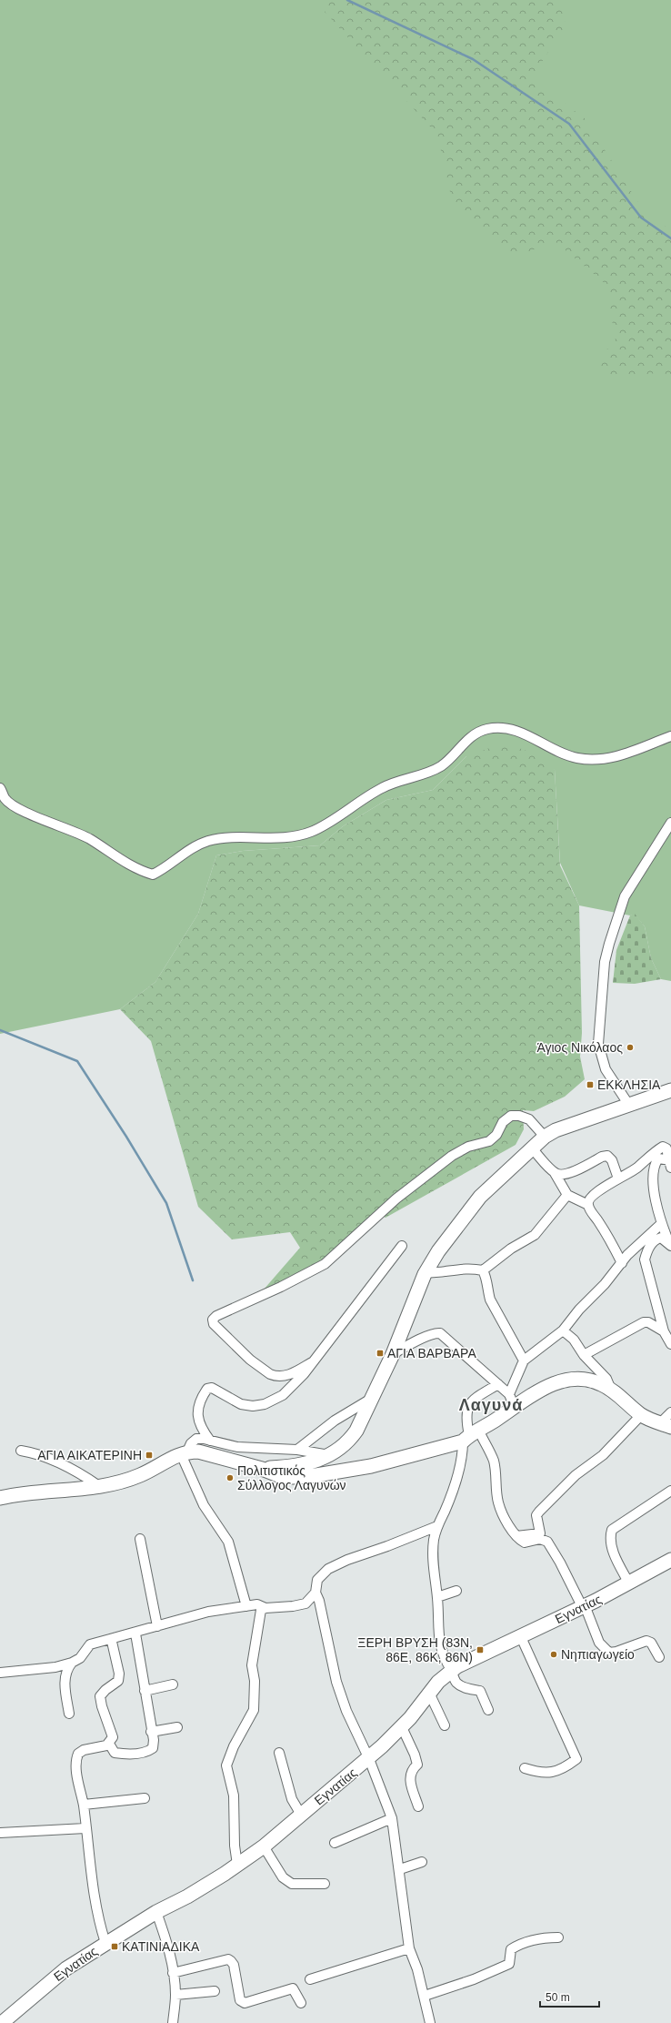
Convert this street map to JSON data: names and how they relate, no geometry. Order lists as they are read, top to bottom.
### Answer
{
  "streets": {
    "street": ["Εγνατίας"]
  },
  "districts": ["Λαγυνά"],
  "places": {
    "other": ["Άγιος Νικόλαος", "Πολιτιστικός Σύλλογος Λαγυνών", "Νηπιαγωγείο"],
    "transit": [
      "ΕΚΚΛΗΣΙΑ",
      "ΑΓΙΑ ΒΑΡΒΑΡΑ",
      "ΑΓΙΑ ΑΙΚΑΤΕΡΙΝΗ",
      "ΞΕΡΗ ΒΡΥΣΗ (83Ν, 86Ε, 86Κ, 86Ν)",
      "ΚΑΤΙΝΙΑΔΙΚΑ"
    ]
  },
  "scale_bar": "50 m"
}
